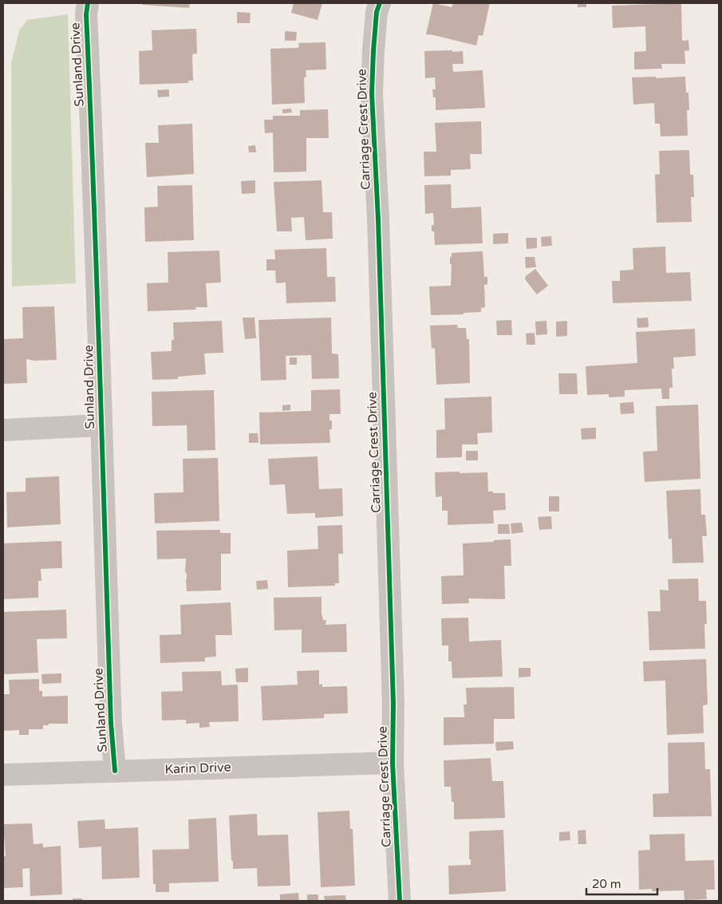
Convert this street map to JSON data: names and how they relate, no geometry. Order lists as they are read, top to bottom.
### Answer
{
  "streets": {
    "street": ["Sunland Drive", "Carriage Crest Drive", "Karin Drive"]
  },
  "crossings": [
    ["Sunland Drive", "Karin Drive"],
    ["Carriage Crest Drive", "Karin Drive"]
  ],
  "scale_bar": "20 m"
}
